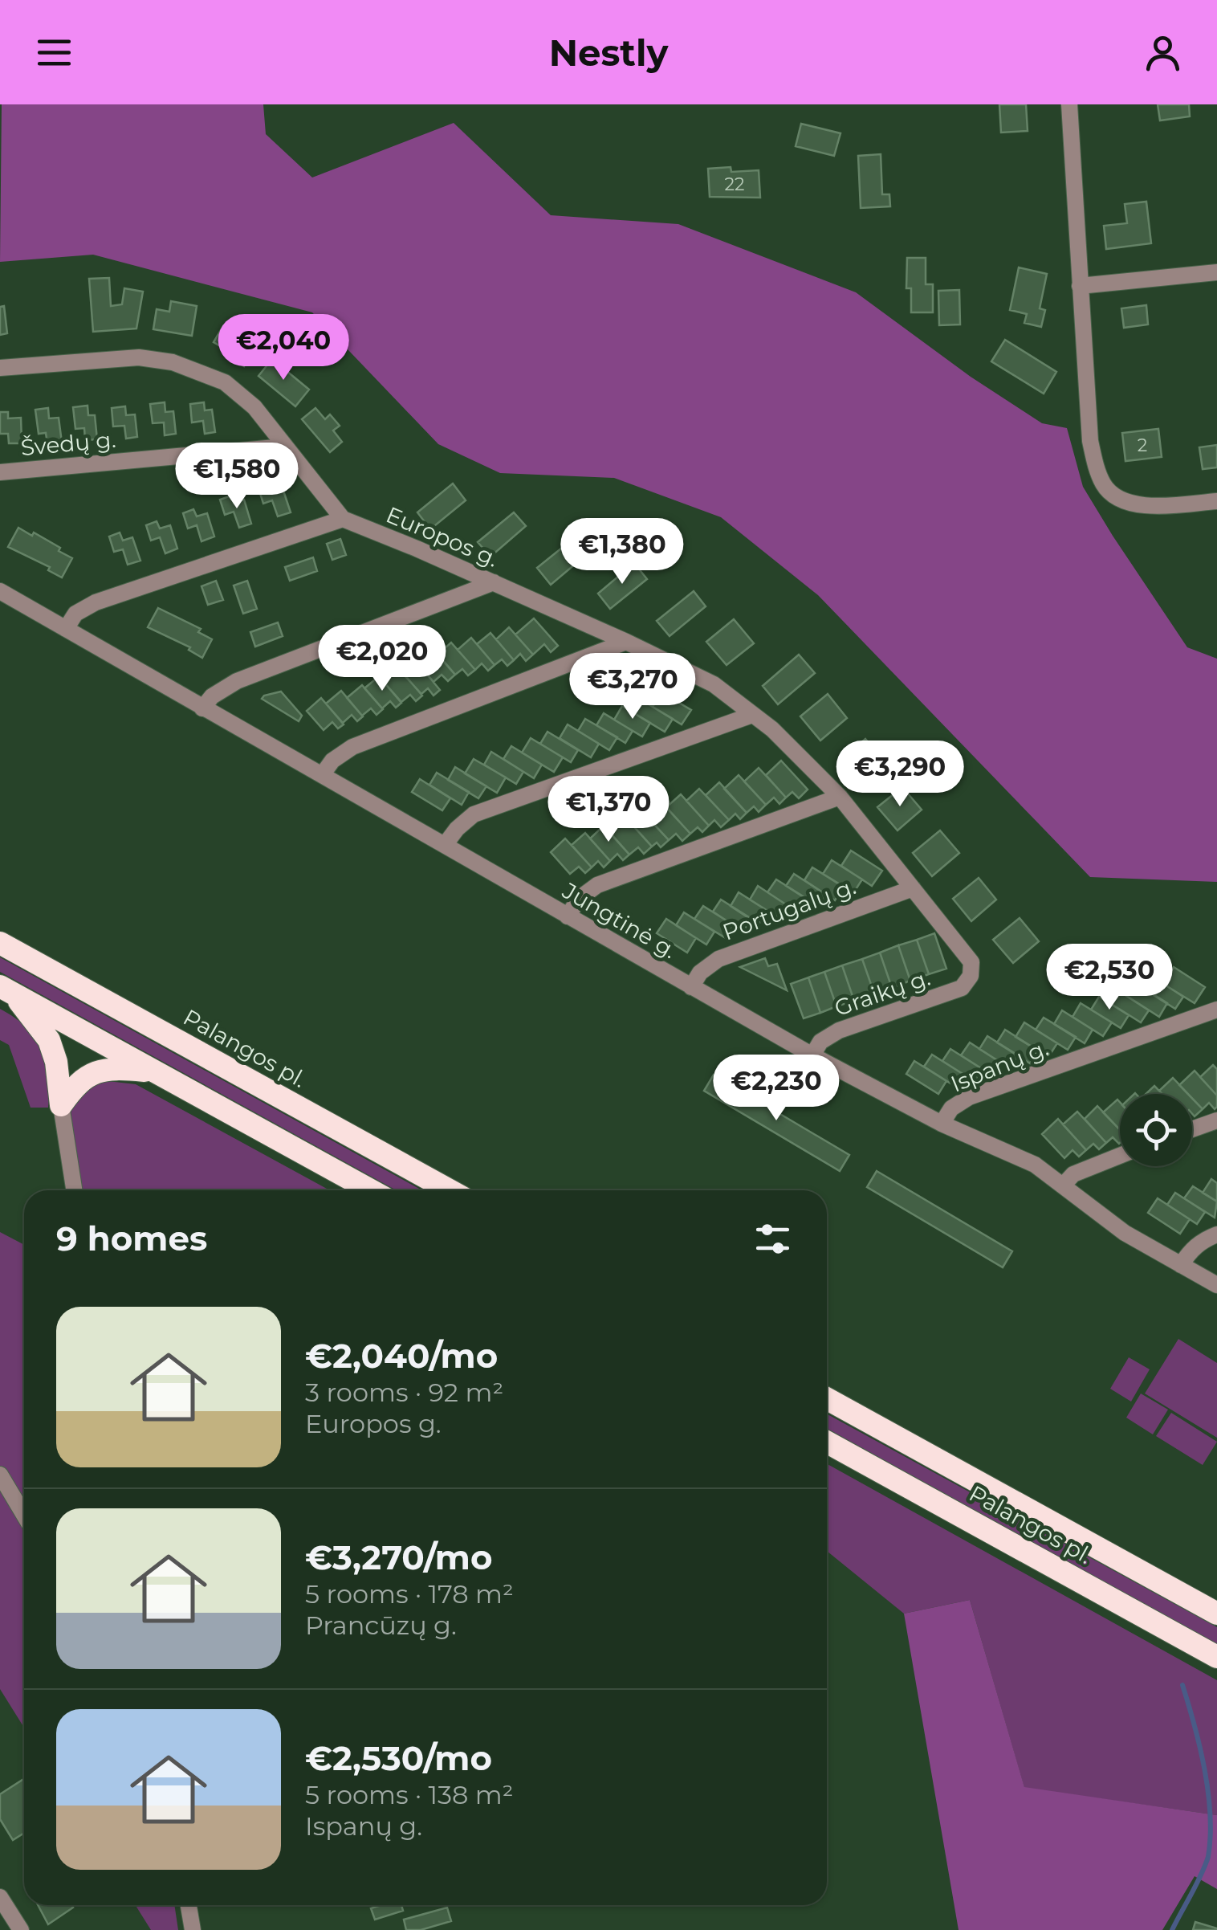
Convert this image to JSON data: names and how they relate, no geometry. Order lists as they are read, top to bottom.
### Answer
{
  "streets": {
    "highway": ["Palangos pl."],
    "street": [
      "Švedų g.",
      "Europos g.",
      "Portugalų g.",
      "Jungtinė g.",
      "Graikų g.",
      "Ispanų g."
    ]
  },
  "crossings": [
    ["Švedų g.", "Europos g."],
    ["Europos g.", "Portugalų g."],
    ["Europos g.", "Graikų g."],
    ["Portugalų g.", "Jungtinė g."],
    ["Jungtinė g.", "Graikų g."],
    ["Jungtinė g.", "Ispanų g."]
  ],
  "house_numbers": ["22", "2"],
  "page": {
    "header": "Nestly",
    "price": [
      "€2,040",
      "€1,580",
      "€1,380",
      "€2,020",
      "€3,270",
      "€3,290",
      "€1,370",
      "€2,530",
      "€2,230"
    ],
    "heading": "9 homes",
    "list": [
      {
        "name": "€2,040/mo",
        "note": "3 rooms · 92 m² · Europos g."
      },
      {
        "name": "€3,270/mo",
        "note": "5 rooms · 178 m² · Prancūzų g."
      },
      {
        "name": "€2,530/mo",
        "note": "5 rooms · 138 m² · Ispanų g."
      }
    ]
  }
}
